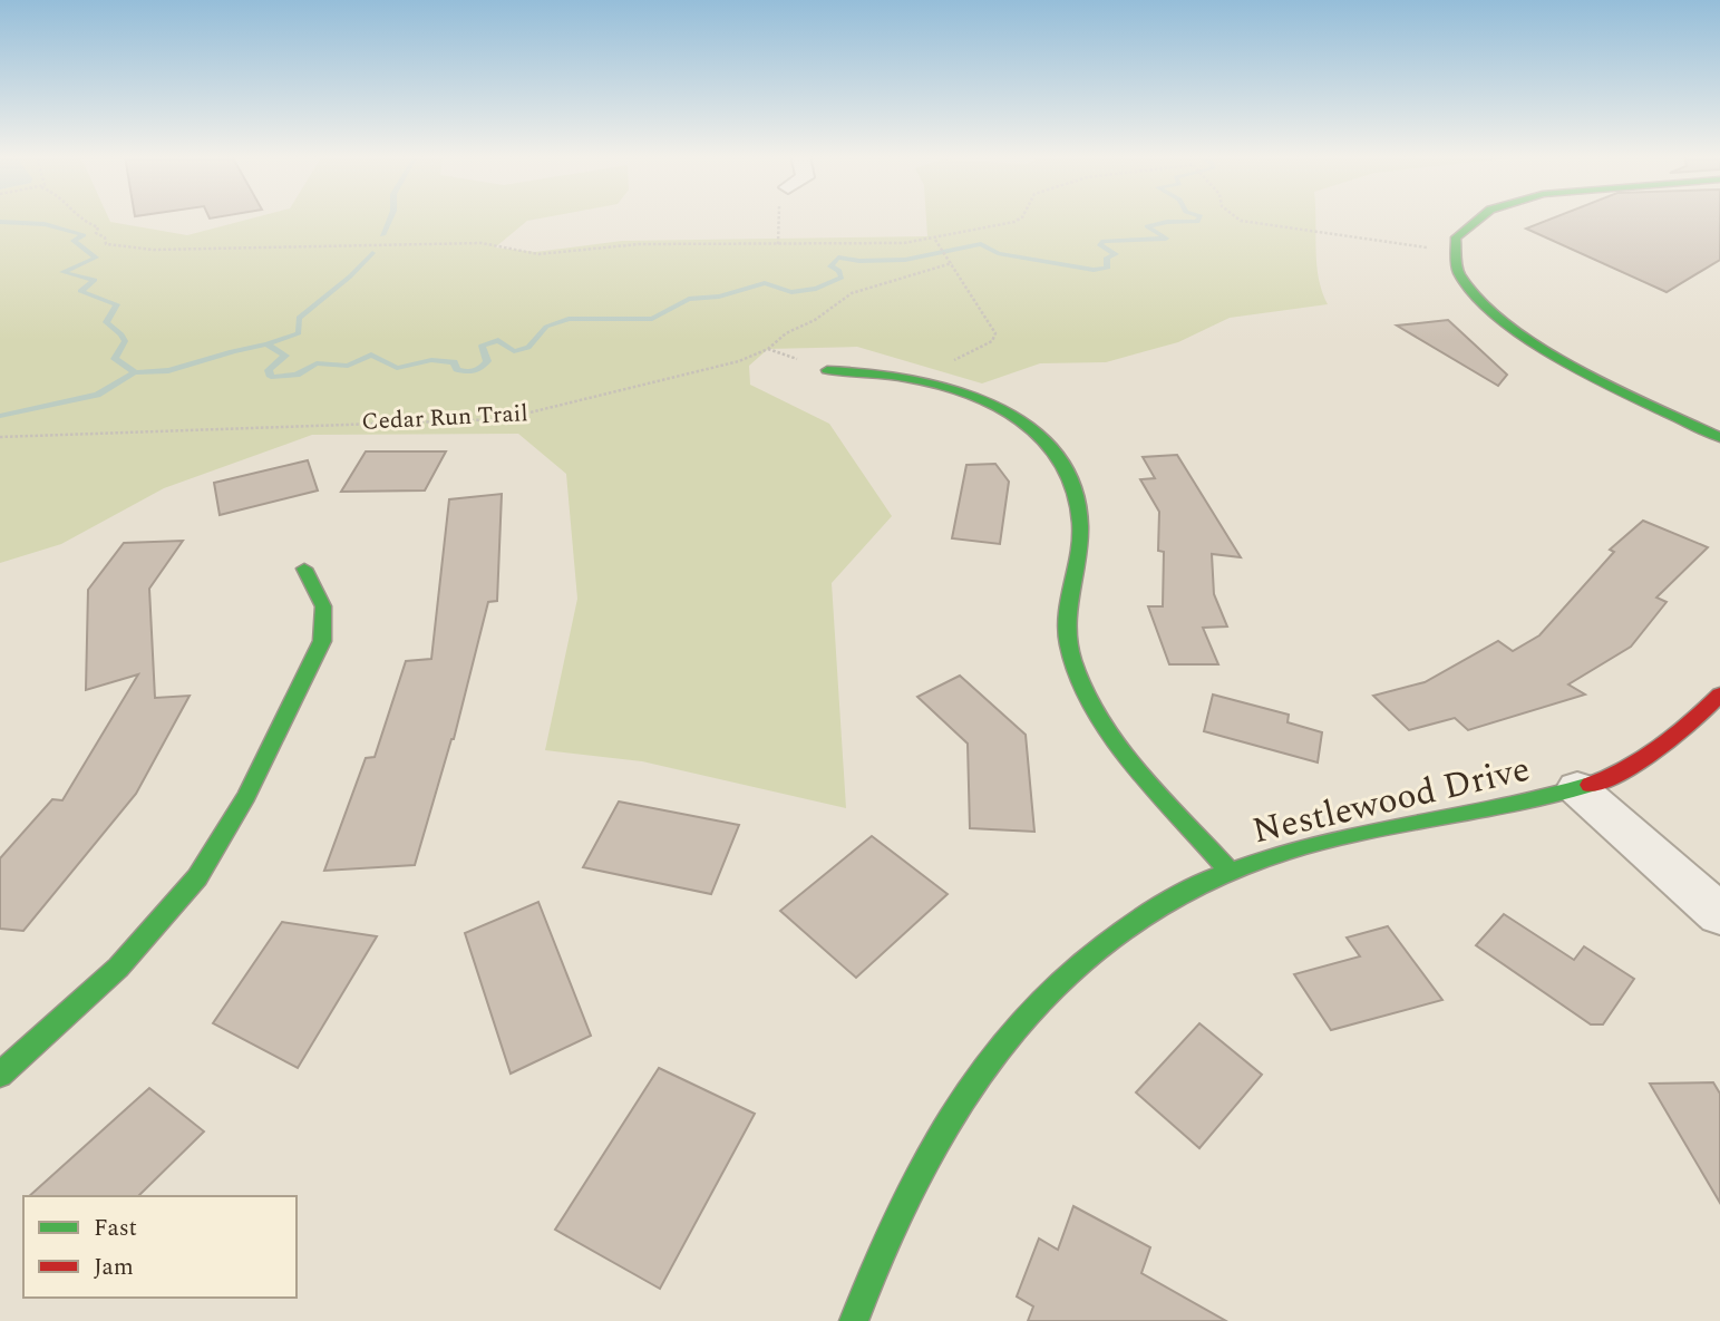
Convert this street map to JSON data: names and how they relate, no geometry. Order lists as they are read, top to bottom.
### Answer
{
  "streets": {
    "street": ["Nestlewood Drive"],
    "path": ["Cedar Run Trail"]
  },
  "legend": ["Fast", "Jam"]
}
